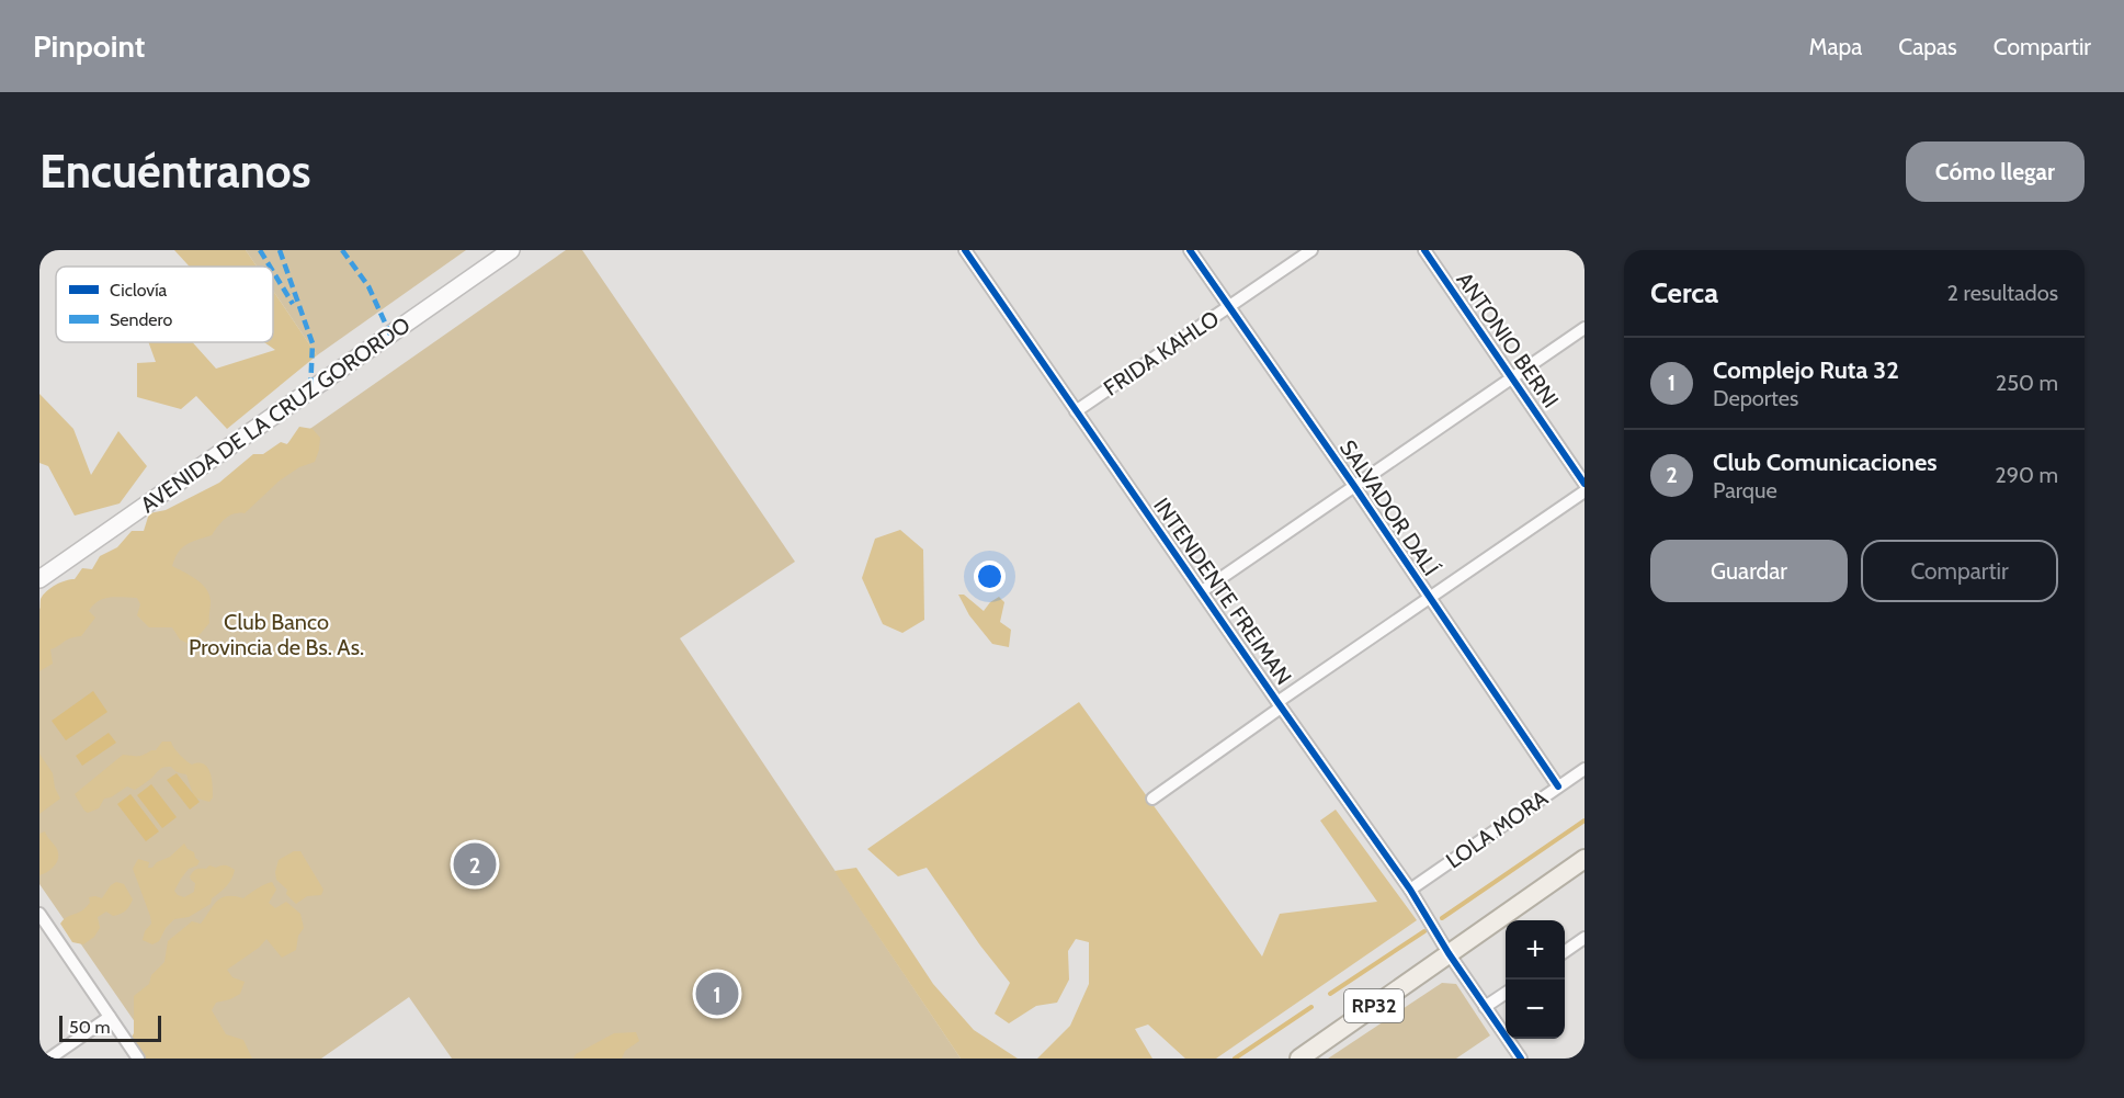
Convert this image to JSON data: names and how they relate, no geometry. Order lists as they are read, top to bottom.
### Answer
{
  "streets": {
    "main road": ["AVENIDA DE LA CRUZ GORORDO", "RP32"],
    "street": [
      "ANTONIO BERNI",
      "FRIDA KAHLO",
      "SALVADOR DALÍ",
      "INTENDENTE FREIMAN",
      "LOLA MORA"
    ]
  },
  "crossings": [
    ["FRIDA KAHLO", "SALVADOR DALÍ"],
    ["FRIDA KAHLO", "INTENDENTE FREIMAN"],
    ["SALVADOR DALÍ", "LOLA MORA"],
    ["INTENDENTE FREIMAN", "LOLA MORA"],
    ["INTENDENTE FREIMAN", "RP32"]
  ],
  "parks": ["Club Banco Provincia de Bs. As."],
  "legend": ["Ciclovía", "Sendero"],
  "scale_bar": "50 m",
  "page": {
    "header": "Pinpoint",
    "nav": ["Mapa", "Capas", "Compartir"],
    "buttons": [
      "Cómo llegar",
      ["Guardar", "Compartir"]
    ],
    "title": "Encuéntranos",
    "heading": ["Cerca", "2 resultados"],
    "list": [
      {
        "mark": "1",
        "name": "Complejo Ruta 32",
        "note": "Deportes",
        "value": "250 m"
      },
      {
        "mark": "2",
        "name": "Club Comunicaciones",
        "note": "Parque",
        "value": "290 m"
      }
    ],
    "pins": ["2", "1"],
    "map_buttons": ["+", "−"],
    "scale": "50 m"
  }
}
